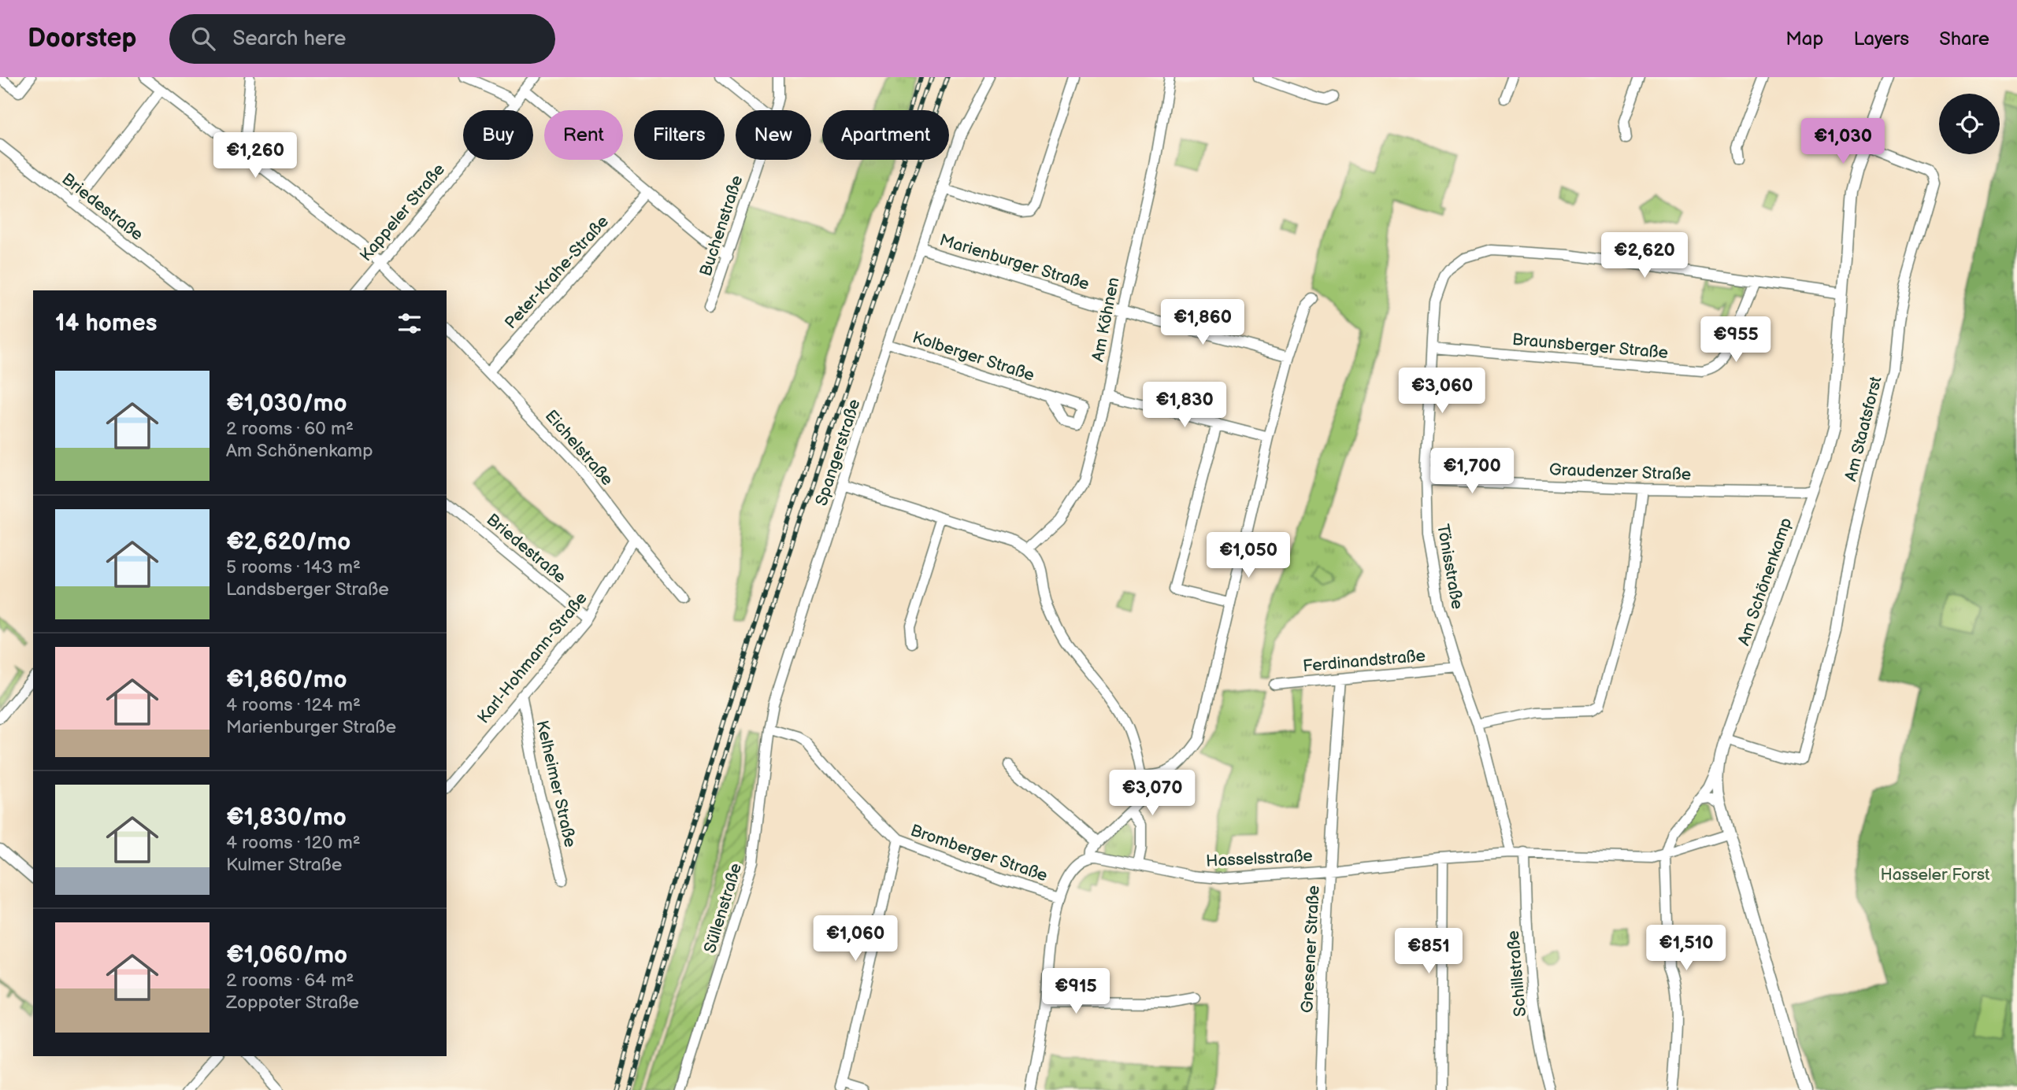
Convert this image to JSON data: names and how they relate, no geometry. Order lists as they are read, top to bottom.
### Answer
{
  "streets": {
    "main road": ["Am Schönenkamp"],
    "street": [
      "Briedestraße",
      "Kappeler Straße",
      "Buchenstraße",
      "Marienburger Straße",
      "Peter-Krahe-Straße",
      "Am Köhnen",
      "Braunsberger Straße",
      "Kolberger Straße",
      "Am Staatsforst",
      "Eichelstraße",
      "Spangerstraße",
      "Graudenzer Straße",
      "Tönisstraße",
      "Karl-Hohmann-Straße",
      "Ferdinandstraße",
      "Kelheimer Straße",
      "Bromberger Straße",
      "Hasselsstraße",
      "Süllenstraße",
      "Gnesener Straße",
      "Schillstraße"
    ]
  },
  "crossings": [
    ["Briedestraße", "Karl-Hohmann-Straße"],
    ["Marienburger Straße", "Am Köhnen"],
    ["Marienburger Straße", "Spangerstraße"],
    ["Peter-Krahe-Straße", "Eichelstraße"],
    ["Braunsberger Straße", "Tönisstraße"],
    ["Kolberger Straße", "Spangerstraße"],
    ["Am Staatsforst", "Am Schönenkamp"],
    ["Eichelstraße", "Karl-Hohmann-Straße"],
    ["Spangerstraße", "Bromberger Straße"],
    ["Spangerstraße", "Süllenstraße"],
    ["Graudenzer Straße", "Tönisstraße"],
    ["Graudenzer Straße", "Am Schönenkamp"],
    ["Tönisstraße", "Ferdinandstraße"],
    ["Tönisstraße", "Hasselsstraße"],
    ["Am Schönenkamp", "Hasselsstraße"],
    ["Karl-Hohmann-Straße", "Kelheimer Straße"],
    ["Ferdinandstraße", "Gnesener Straße"],
    ["Bromberger Straße", "Süllenstraße"],
    ["Hasselsstraße", "Gnesener Straße"],
    ["Hasselsstraße", "Schillstraße"]
  ],
  "parks": ["Hasseler Forst"],
  "page": {
    "header": "Doorstep",
    "search": "Search here",
    "nav": ["Map", "Layers", "Share"],
    "chip": [
      "Buy",
      "Rent",
      "Filters",
      "New",
      "Apartment"
    ],
    "price": [
      "€1,030",
      "€1,260",
      "€2,620",
      "€1,860",
      "€955",
      "€3,060",
      "€1,830",
      "€1,700",
      "€1,050",
      "€3,070",
      "€1,060",
      "€1,510",
      "€851",
      "€915"
    ],
    "heading": "14 homes",
    "list": [
      {
        "name": "€1,030/mo",
        "note": "2 rooms · 60 m² · Am Schönenkamp"
      },
      {
        "name": "€2,620/mo",
        "note": "5 rooms · 143 m² · Landsberger Straße"
      },
      {
        "name": "€1,860/mo",
        "note": "4 rooms · 124 m² · Marienburger Straße"
      },
      {
        "name": "€1,830/mo",
        "note": "4 rooms · 120 m² · Kulmer Straße"
      },
      {
        "name": "€1,060/mo",
        "note": "2 rooms · 64 m² · Zoppoter Straße"
      }
    ]
  }
}
